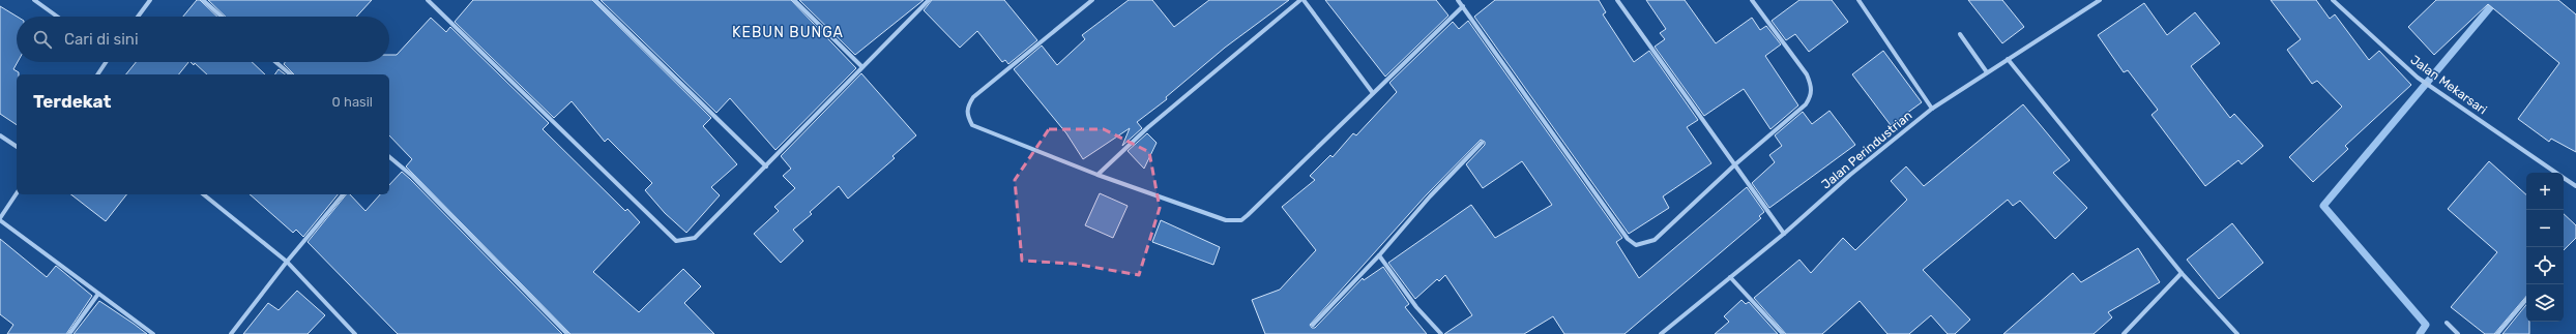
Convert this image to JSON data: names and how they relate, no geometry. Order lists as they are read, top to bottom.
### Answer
{
  "streets": {
    "street": ["Jalan Mekarsari", "Jalan Perindustrian"]
  },
  "districts": ["KEBUN BUNGA"],
  "page": {
    "search": "Cari di sini",
    "heading": ["Terdekat", "0 hasil"],
    "map_buttons": ["+", "−"]
  }
}
